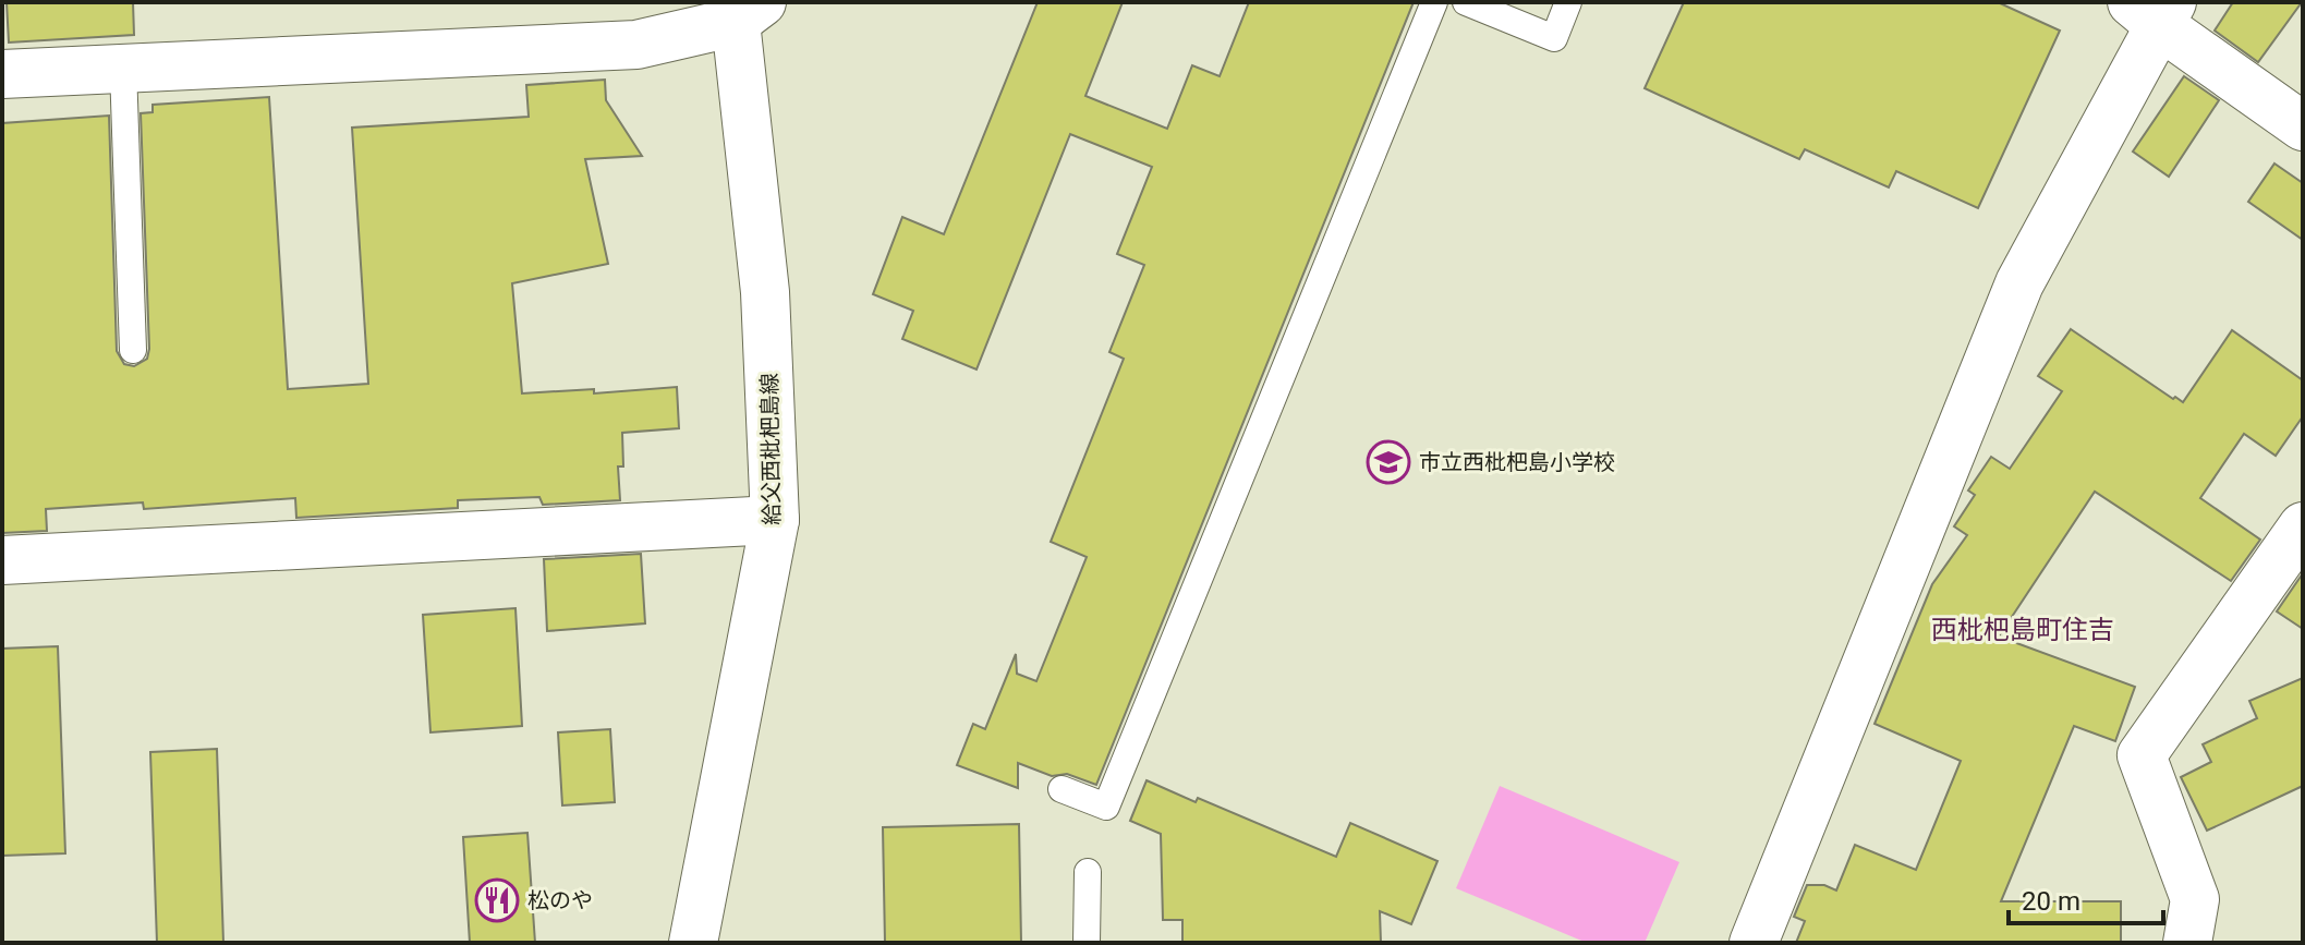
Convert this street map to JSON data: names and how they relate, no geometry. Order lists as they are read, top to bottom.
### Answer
{
  "streets": {
    "street": ["給父西枇杷島線"]
  },
  "districts": ["西枇杷島町住吉"],
  "places": {
    "school or university": ["市立西枇杷島小学校"],
    "restaurant": ["松のや"]
  },
  "scale_bar": "20 m"
}
